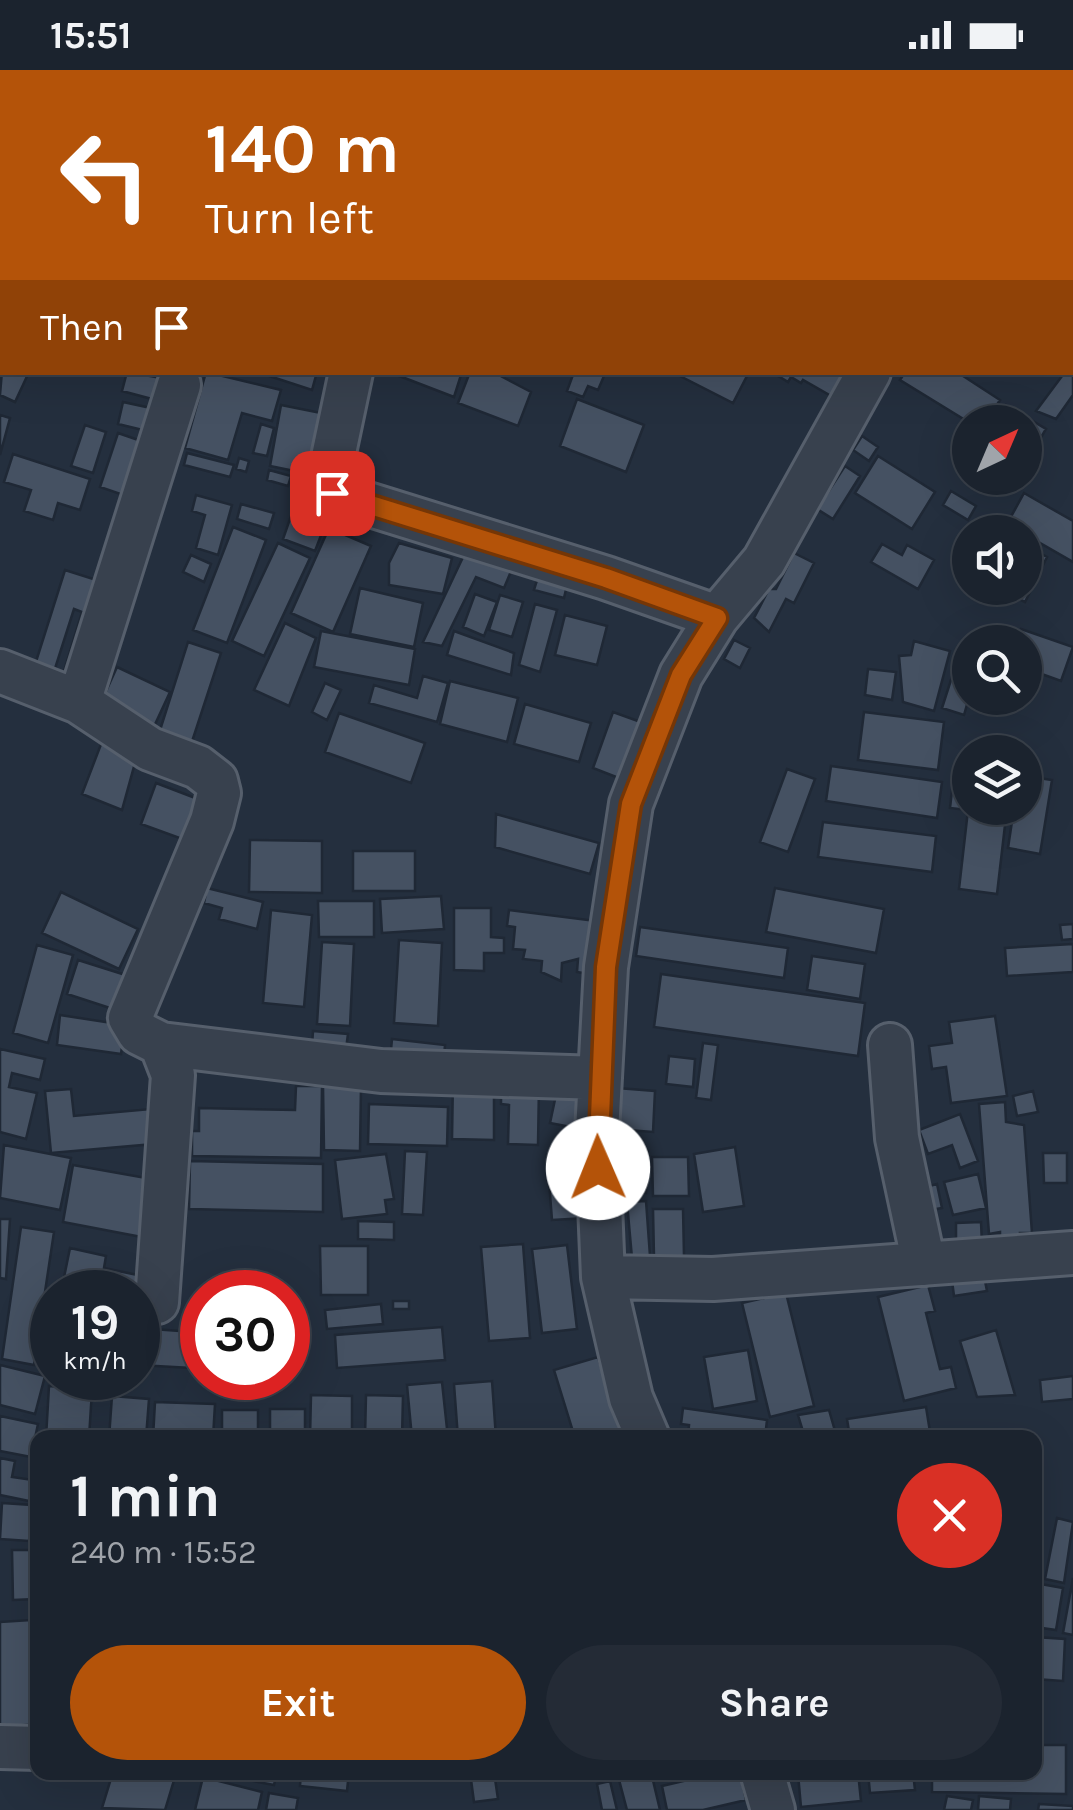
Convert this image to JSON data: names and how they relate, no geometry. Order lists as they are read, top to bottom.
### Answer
{
  "north": "top right",
  "page": {
    "status": "15:51",
    "turn": ["140 m", "Turn left"],
    "then": "Then",
    "speed": "19 km/h",
    "limit": "30",
    "heading": ["1 min", "240 m · 15:52"],
    "buttons": ["Exit", "Share"]
  }
}
